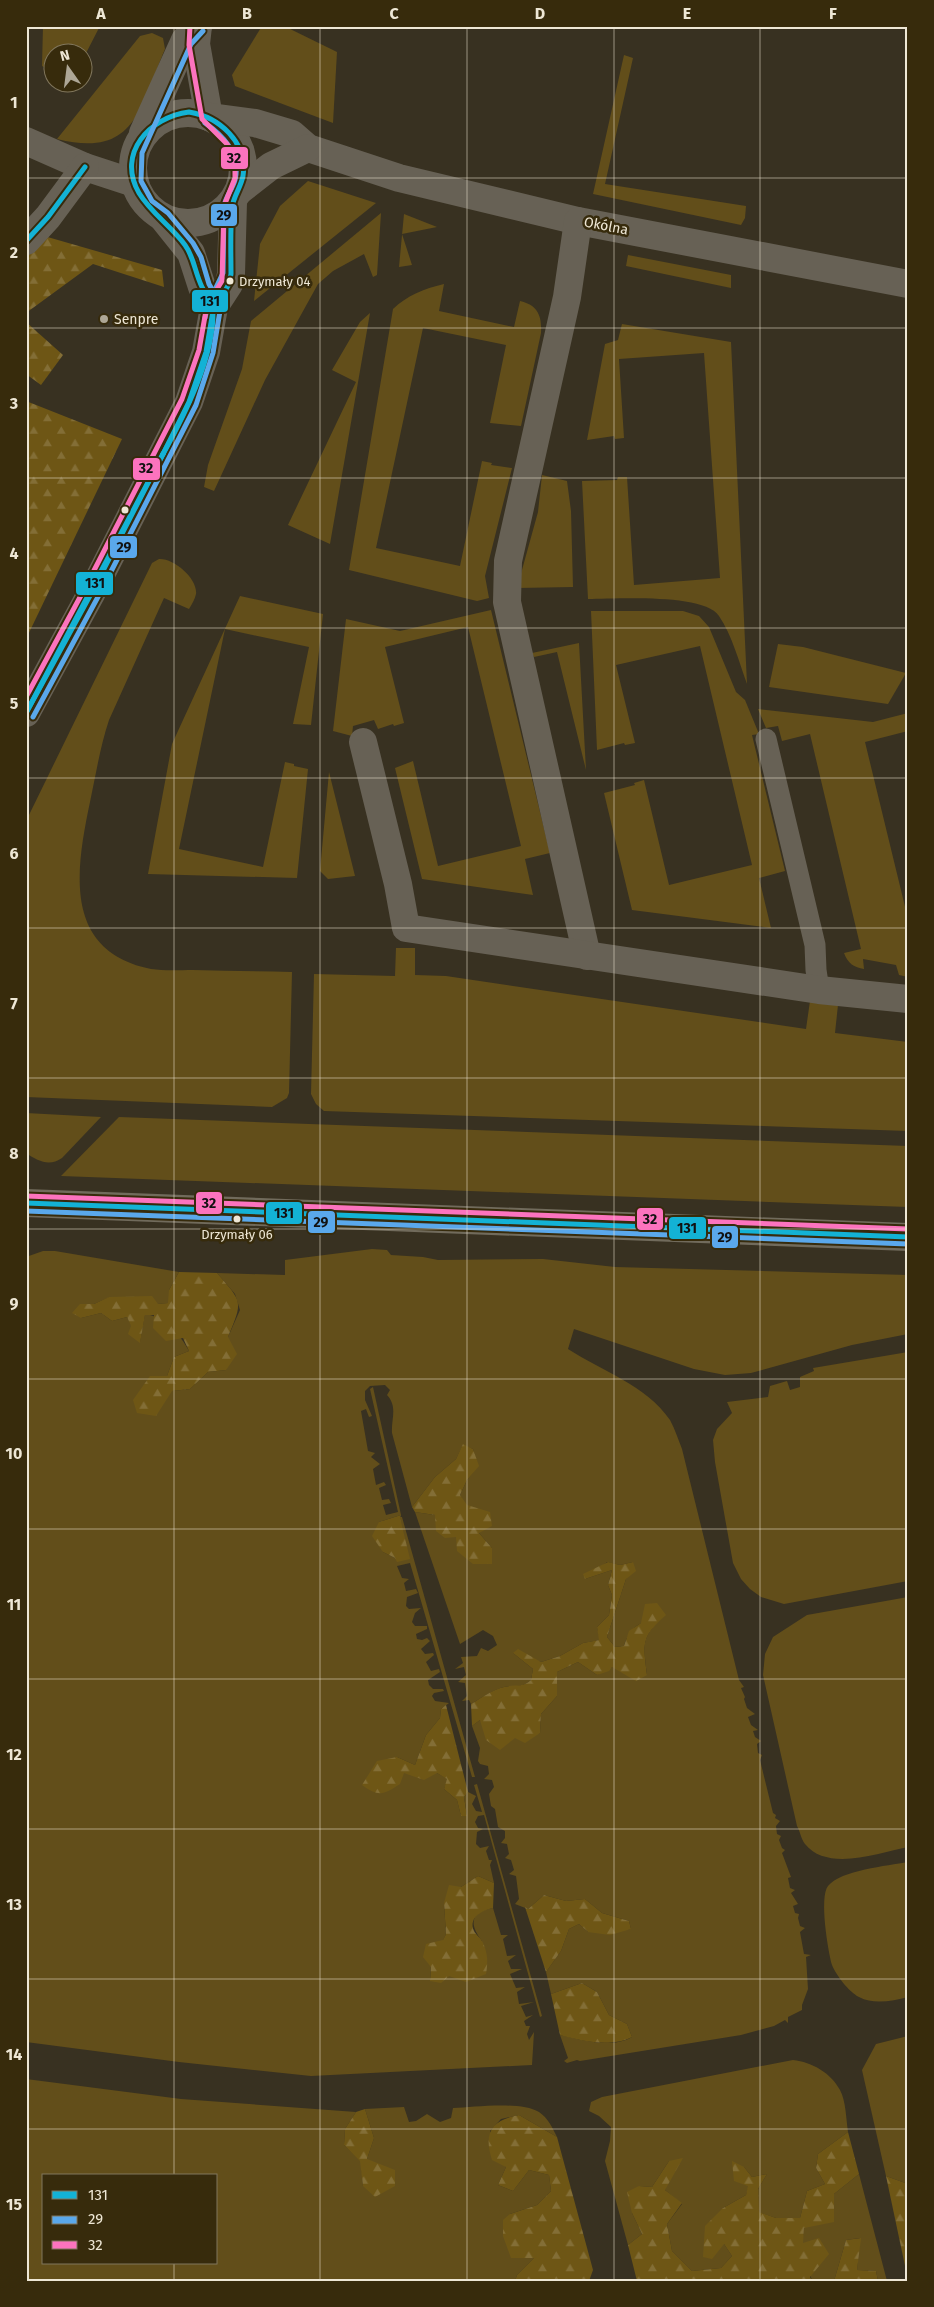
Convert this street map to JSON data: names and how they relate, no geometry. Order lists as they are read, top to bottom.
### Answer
{
  "streets": {
    "street": ["Okólna"]
  },
  "places": ["Drzymały 04", "Senpre", "Drzymały 06"],
  "lines": ["transit line 32", "transit line 29", "transit line 131"],
  "legend": ["131", "29", "32"],
  "north": "top",
  "grid": {
    "columns": [
      "A",
      "B",
      "C",
      "D",
      "E",
      "F"
    ],
    "rows": [
      "1",
      "2",
      "3",
      "4",
      "5",
      "6",
      "7",
      "8",
      "9",
      "10",
      "11",
      "12",
      "13",
      "14",
      "15"
    ]
  }
}
